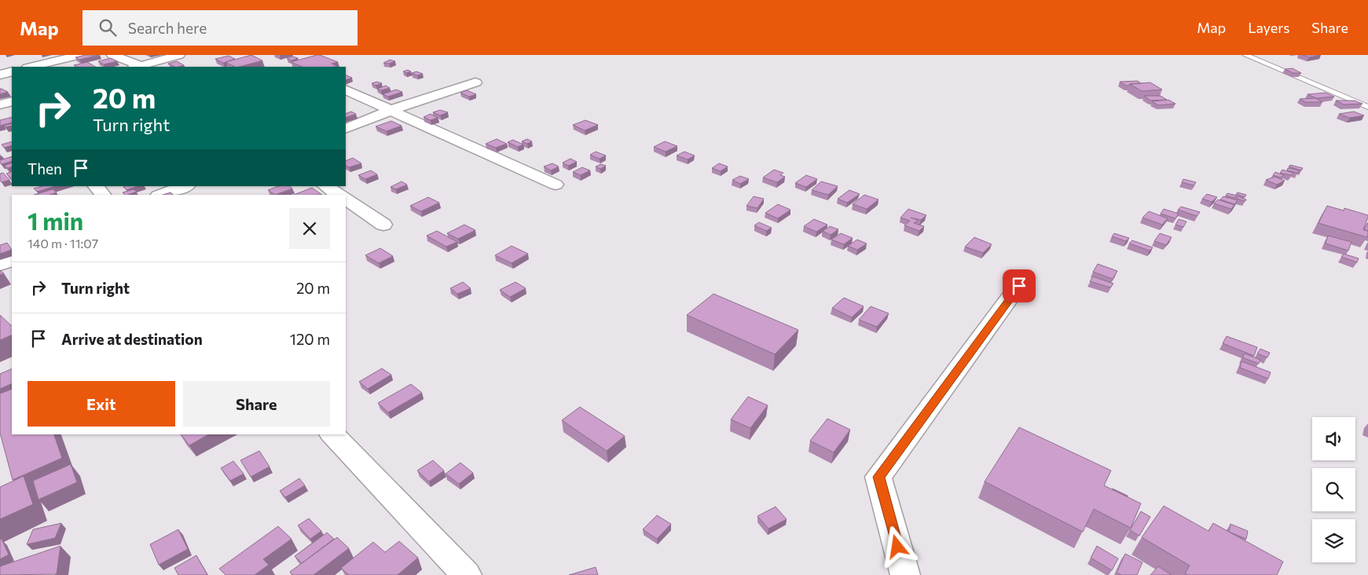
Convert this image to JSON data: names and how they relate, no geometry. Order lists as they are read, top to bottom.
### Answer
{
  "page": {
    "header": "Map",
    "search": "Search here",
    "nav": ["Map", "Layers", "Share"],
    "turn": ["20 m", "Turn right"],
    "then": "Then",
    "heading": ["1 min", "140 m · 11:07"],
    "list": [
      {
        "name": "Turn right",
        "value": "20 m"
      },
      {
        "name": "Arrive at destination",
        "value": "120 m"
      }
    ],
    "buttons": ["Exit", "Share"]
  }
}
